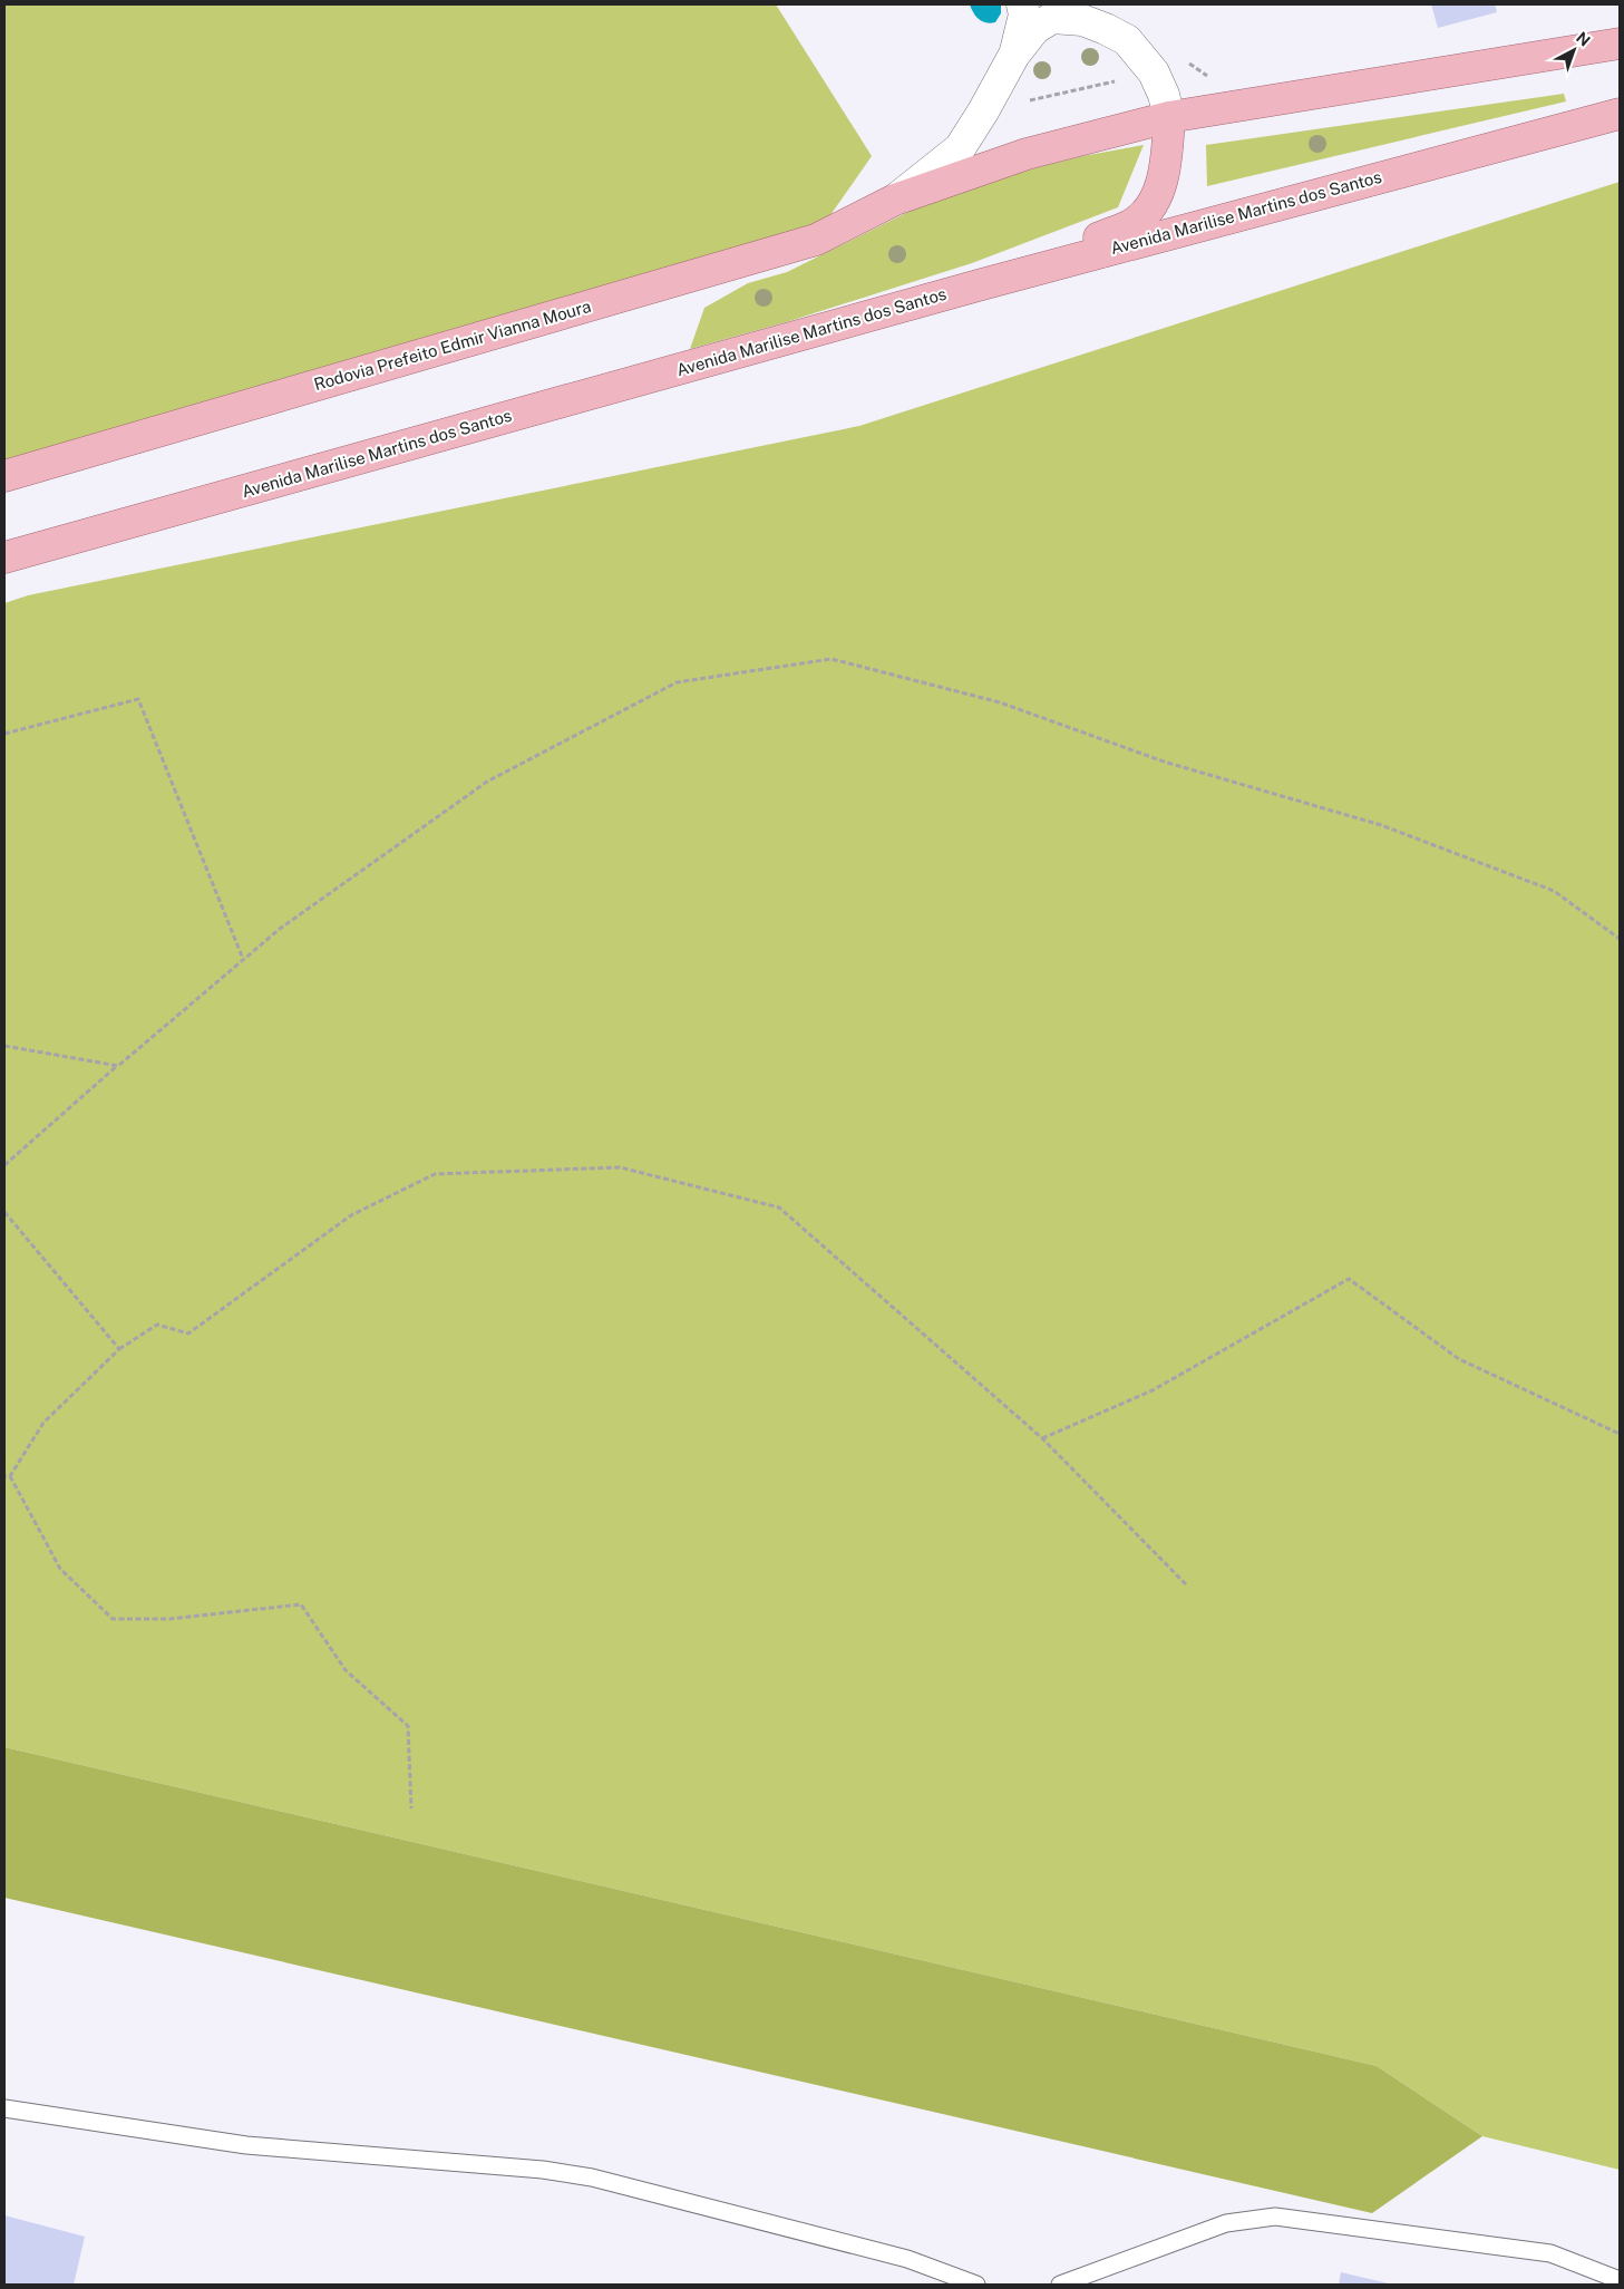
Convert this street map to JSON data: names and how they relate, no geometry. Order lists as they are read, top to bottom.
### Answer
{
  "streets": {
    "main road": ["Avenida Marilise Martins dos Santos", "Rodovia Prefeito Edmir Vianna Moura"]
  },
  "north": "top right"
}
